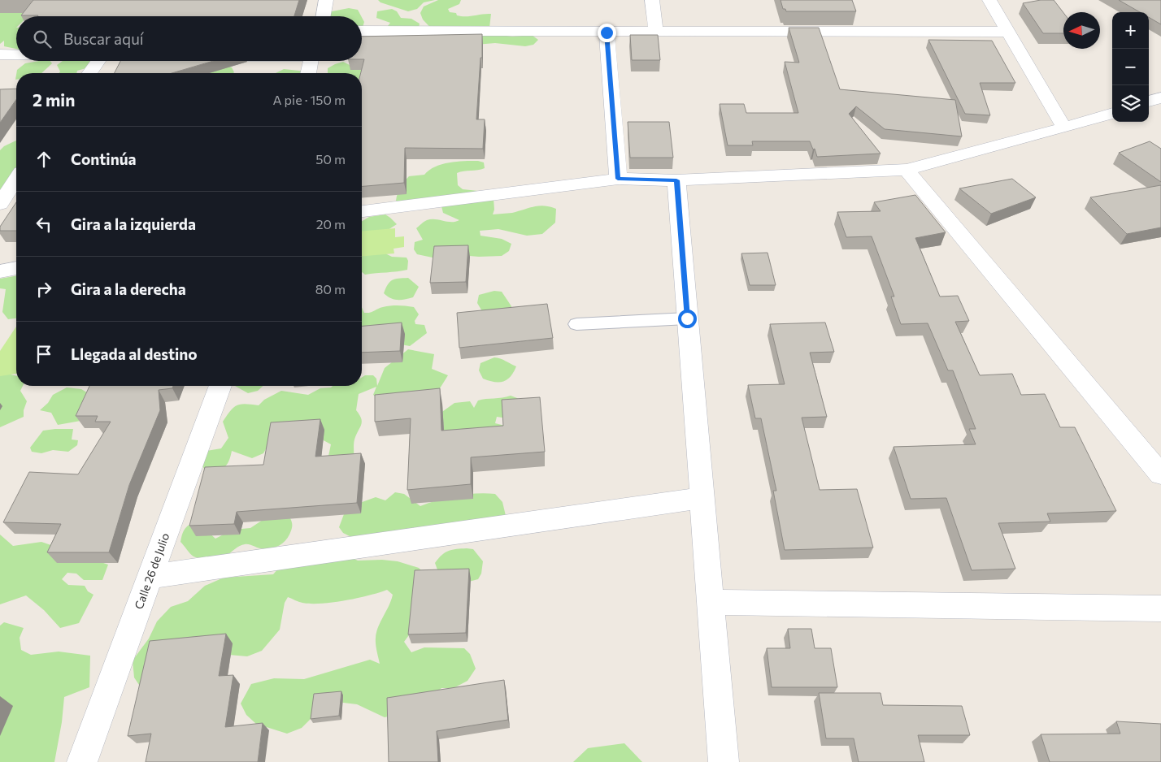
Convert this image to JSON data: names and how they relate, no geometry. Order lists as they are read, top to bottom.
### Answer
{
  "streets": {
    "street": ["Calle 26 de Julio"]
  },
  "north": "left",
  "page": {
    "map_buttons": ["+", "−"],
    "search": "Buscar aquí",
    "heading": ["2 min", "A pie · 150 m"],
    "list": [
      ["Continúa", "50 m"],
      ["Gira a la izquierda", "20 m"],
      ["Gira a la derecha", "80 m"],
      "Llegada al destino"
    ]
  }
}
